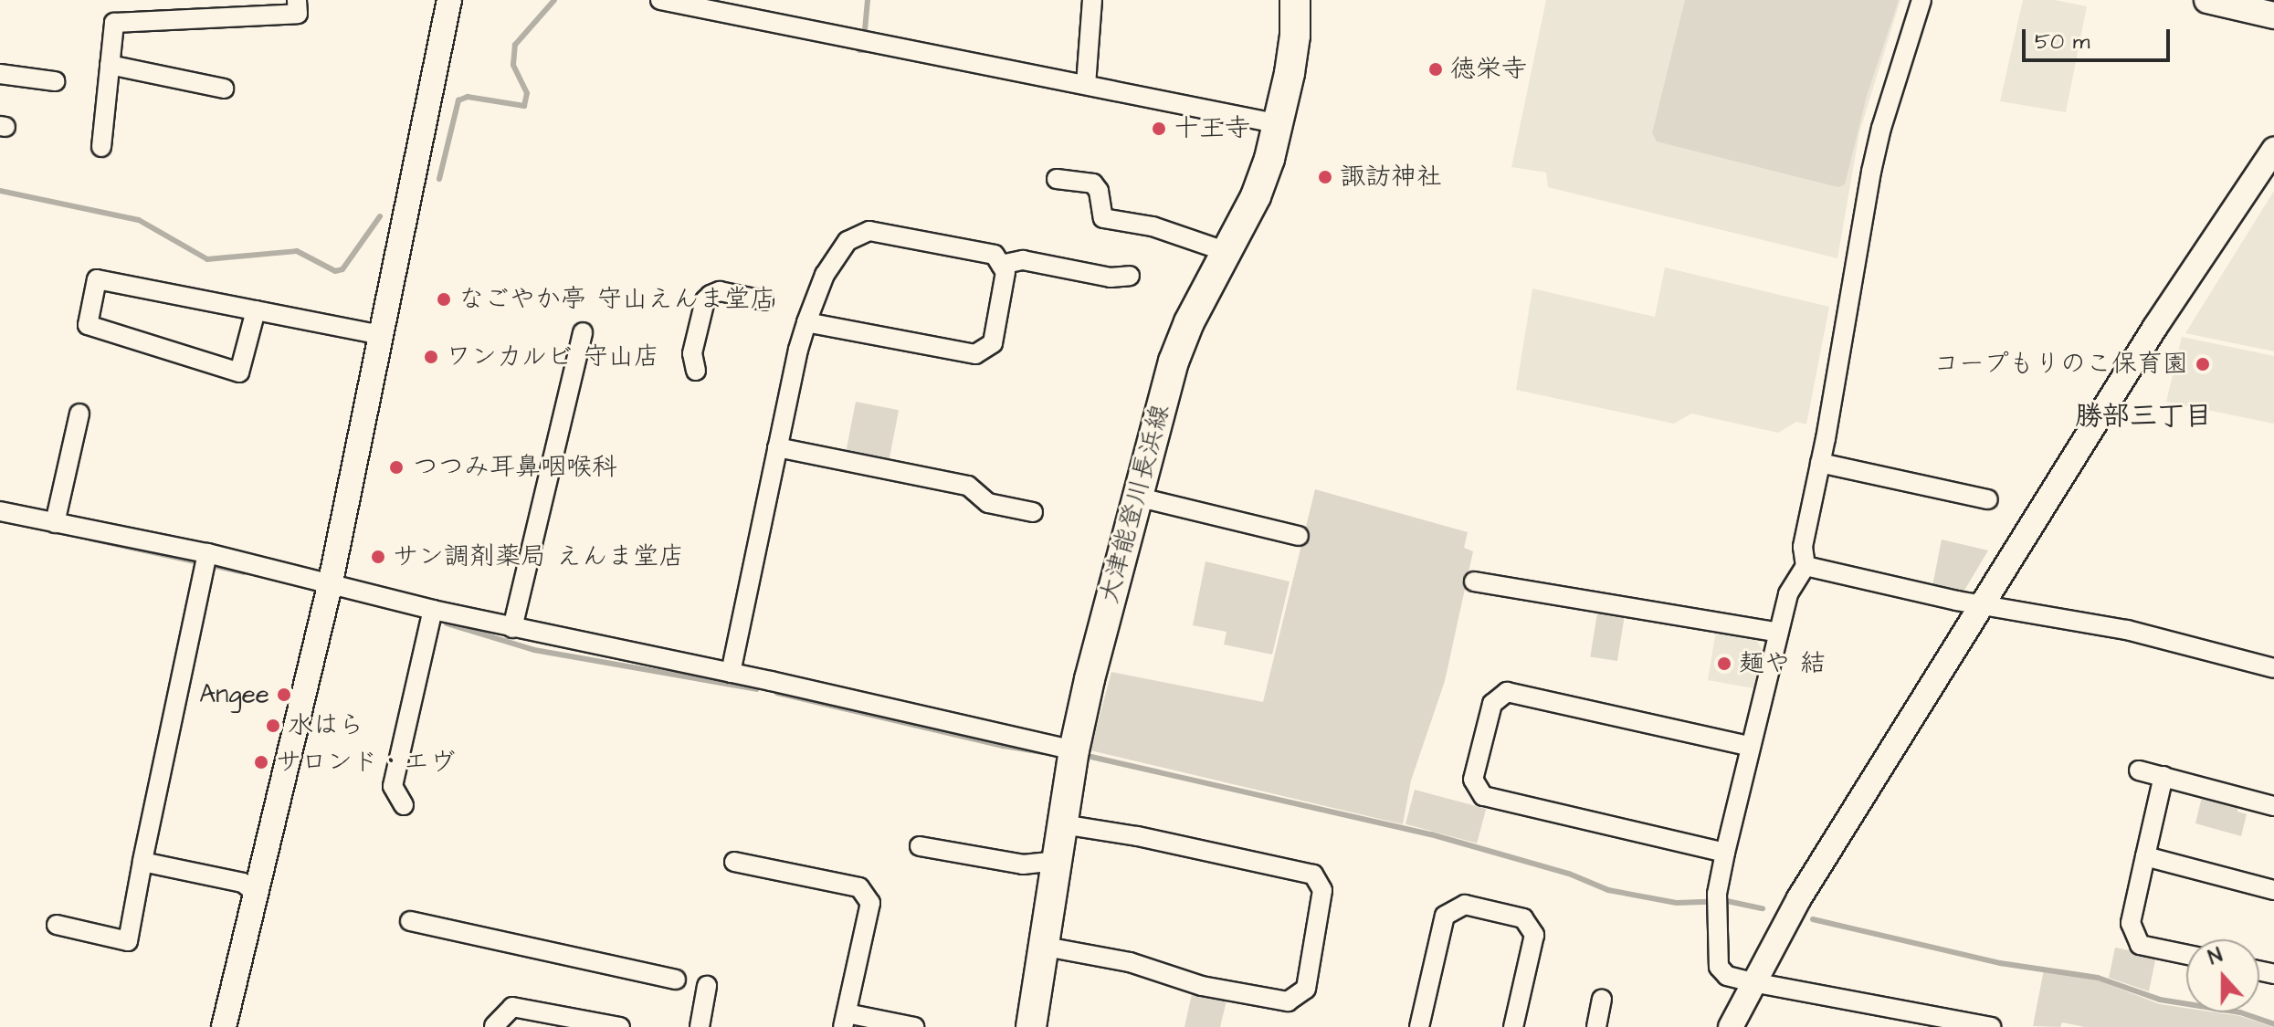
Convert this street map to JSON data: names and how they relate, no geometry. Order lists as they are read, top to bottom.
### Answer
{
  "streets": {
    "main road": ["大津能登川長浜線"]
  },
  "districts": ["勝部三丁目"],
  "places": [
    "徳栄寺",
    "十王寺",
    "諏訪神社",
    "なごやか亭 守山えんま堂店",
    "ワンカルビ 守山店",
    "コープもりのこ保育園",
    "つつみ耳鼻咽喉科",
    "サン調剤薬局 えんま堂店",
    "麺や 結",
    "Angee",
    "水はら",
    "サロンド・エヴ"
  ],
  "scale_bar": "50 m",
  "north": "top"
}
